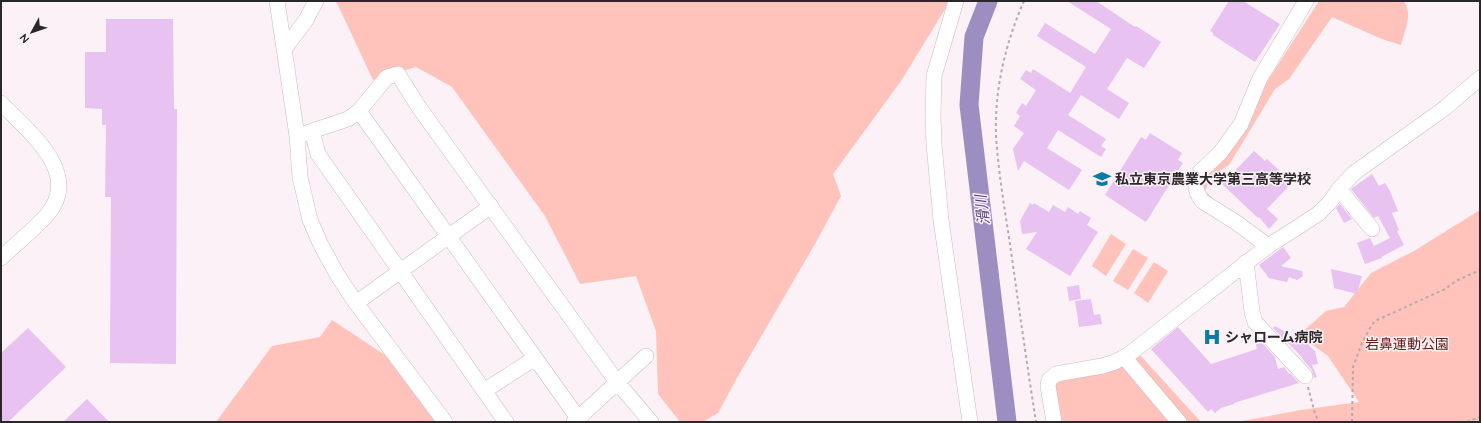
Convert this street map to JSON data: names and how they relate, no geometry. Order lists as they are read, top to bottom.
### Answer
{
  "water": ["滑川"],
  "parks": ["岩鼻運動公園"],
  "places": {
    "school or university": ["私立東京農業大学第三高等学校"],
    "hospital": ["シャローム病院"]
  },
  "north": "bottom left"
}
